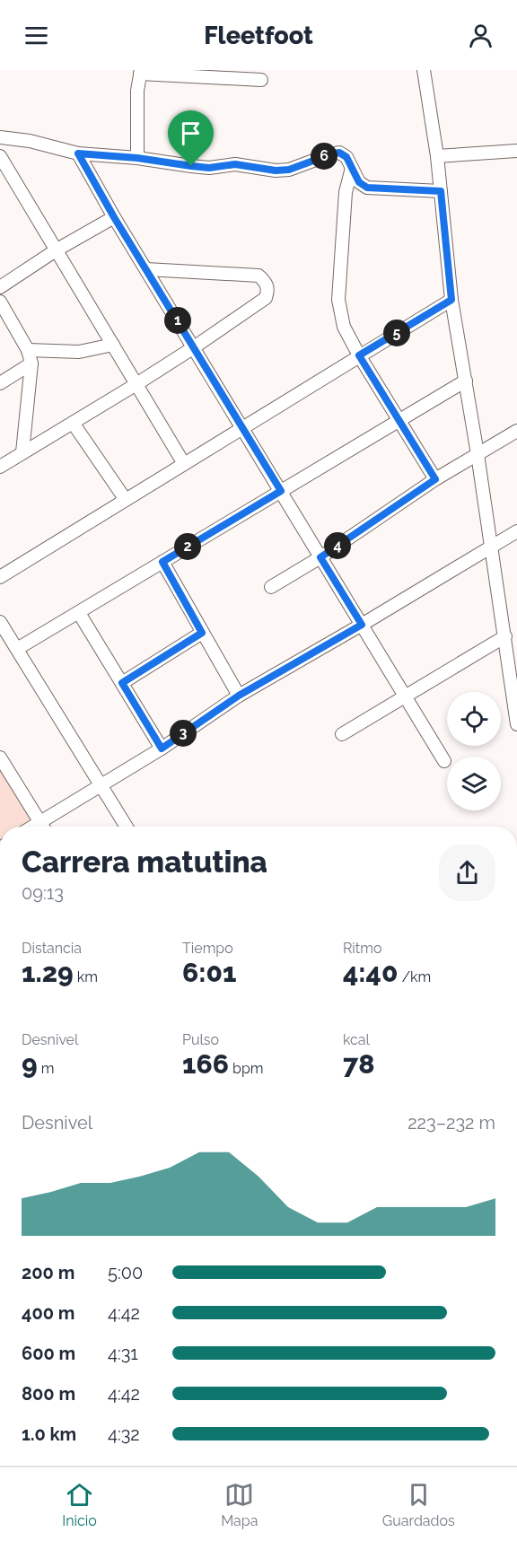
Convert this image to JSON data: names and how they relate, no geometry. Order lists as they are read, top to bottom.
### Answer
{
  "page": {
    "header": "Fleetfoot",
    "pins": [
      "6",
      "1",
      "5",
      "4",
      "2",
      "3"
    ],
    "heading": ["Carrera matutina", "09:13"],
    "stats": [
      ["Distancia", "1.29 km"],
      ["Tiempo", "6:01"],
      ["Ritmo", "4:40 /km"],
      ["Desnivel", "9 m"],
      ["Pulso", "166 bpm"],
      ["kcal", "78"]
    ],
    "chart": ["Desnivel", "223–232 m"],
    "list": [
      {
        "name": "200 m",
        "note": "5:00"
      },
      {
        "name": "400 m",
        "note": "4:42"
      },
      {
        "name": "600 m",
        "note": "4:31"
      },
      {
        "name": "800 m",
        "note": "4:42"
      },
      {
        "name": "1.0 km",
        "note": "4:32"
      }
    ],
    "tabs": ["Inicio", "Mapa", "Guardados"]
  }
}
